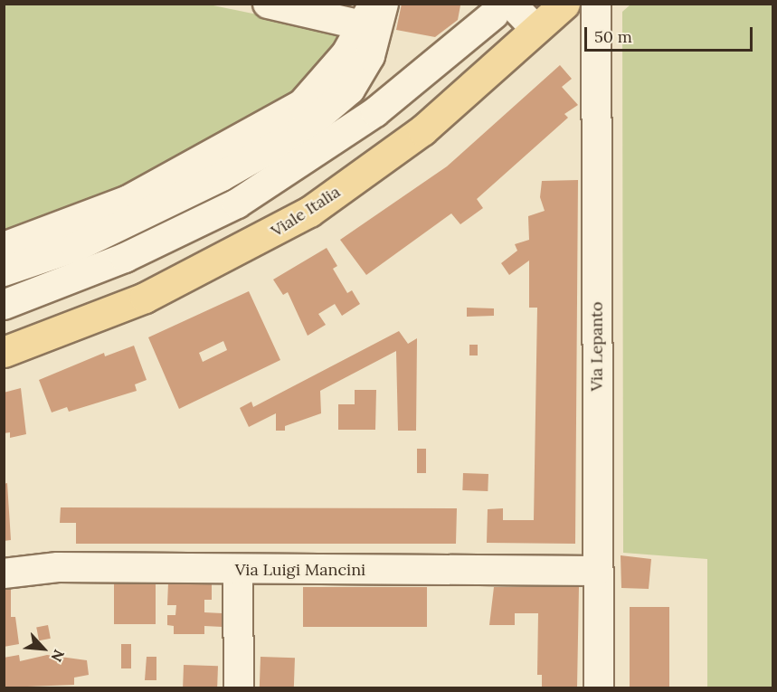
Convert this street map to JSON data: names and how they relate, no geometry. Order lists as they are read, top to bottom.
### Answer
{
  "streets": {
    "main road": ["Viale Italia"],
    "street": ["Via Lepanto", "Via Luigi Mancini"]
  },
  "crossings": [
    ["Via Lepanto", "Via Luigi Mancini"]
  ],
  "scale_bar": "50 m",
  "north": "bottom right"
}
